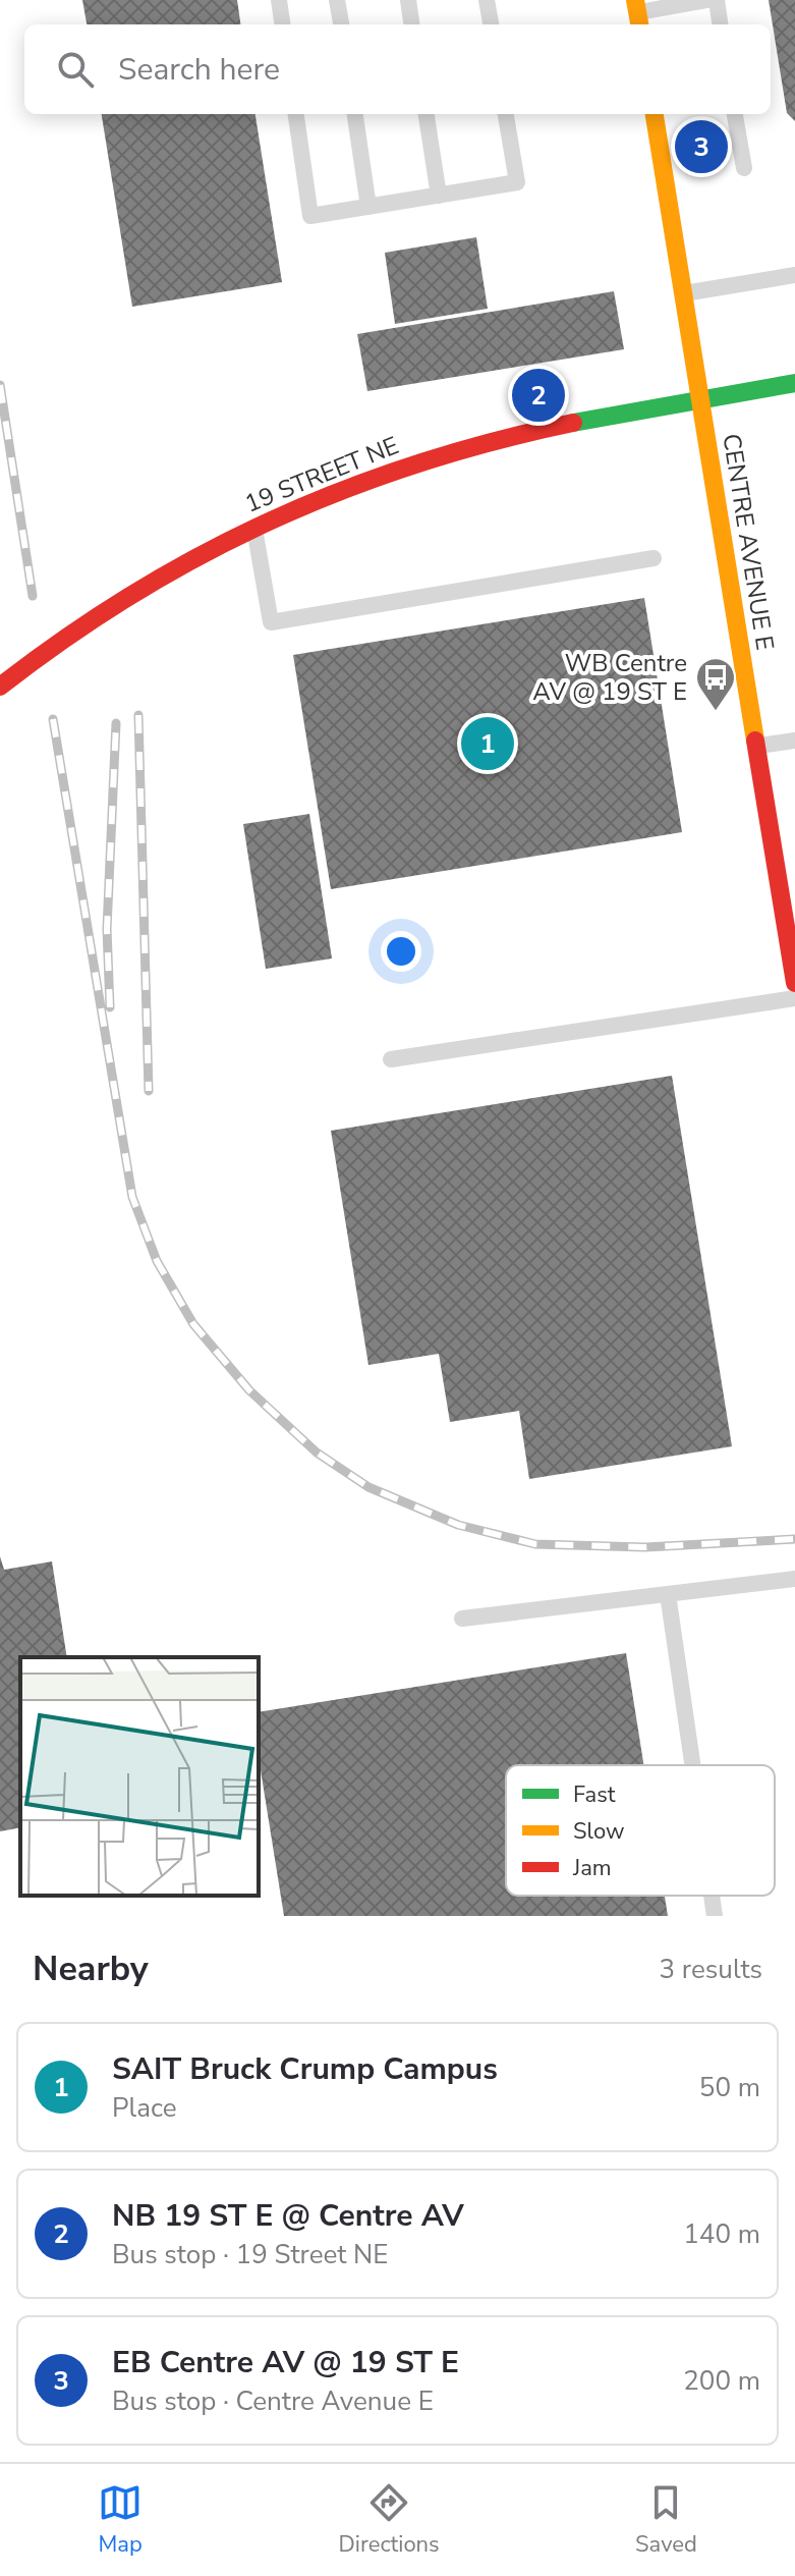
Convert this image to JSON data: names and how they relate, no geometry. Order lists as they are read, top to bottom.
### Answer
{
  "streets": {
    "street": ["19 STREET NE", "CENTRE AVENUE E"]
  },
  "crossings": [
    ["19 STREET NE", "CENTRE AVENUE E"]
  ],
  "places": {
    "bus stop": ["WB Centre AV @ 19 ST E"]
  },
  "legend": ["Fast", "Slow", "Jam"],
  "page": {
    "search": "Search here",
    "pins": ["3", "2", "1"],
    "heading": ["Nearby", "3 results"],
    "list": [
      {
        "mark": "1",
        "name": "SAIT Bruck Crump Campus",
        "note": "Place",
        "value": "50 m"
      },
      {
        "mark": "2",
        "name": "NB 19 ST E @ Centre AV",
        "note": "Bus stop · 19 Street NE",
        "value": "140 m"
      },
      {
        "mark": "3",
        "name": "EB Centre AV @ 19 ST E",
        "note": "Bus stop · Centre Avenue E",
        "value": "200 m"
      }
    ],
    "nav": ["Map", "Directions", "Saved"]
  }
}
